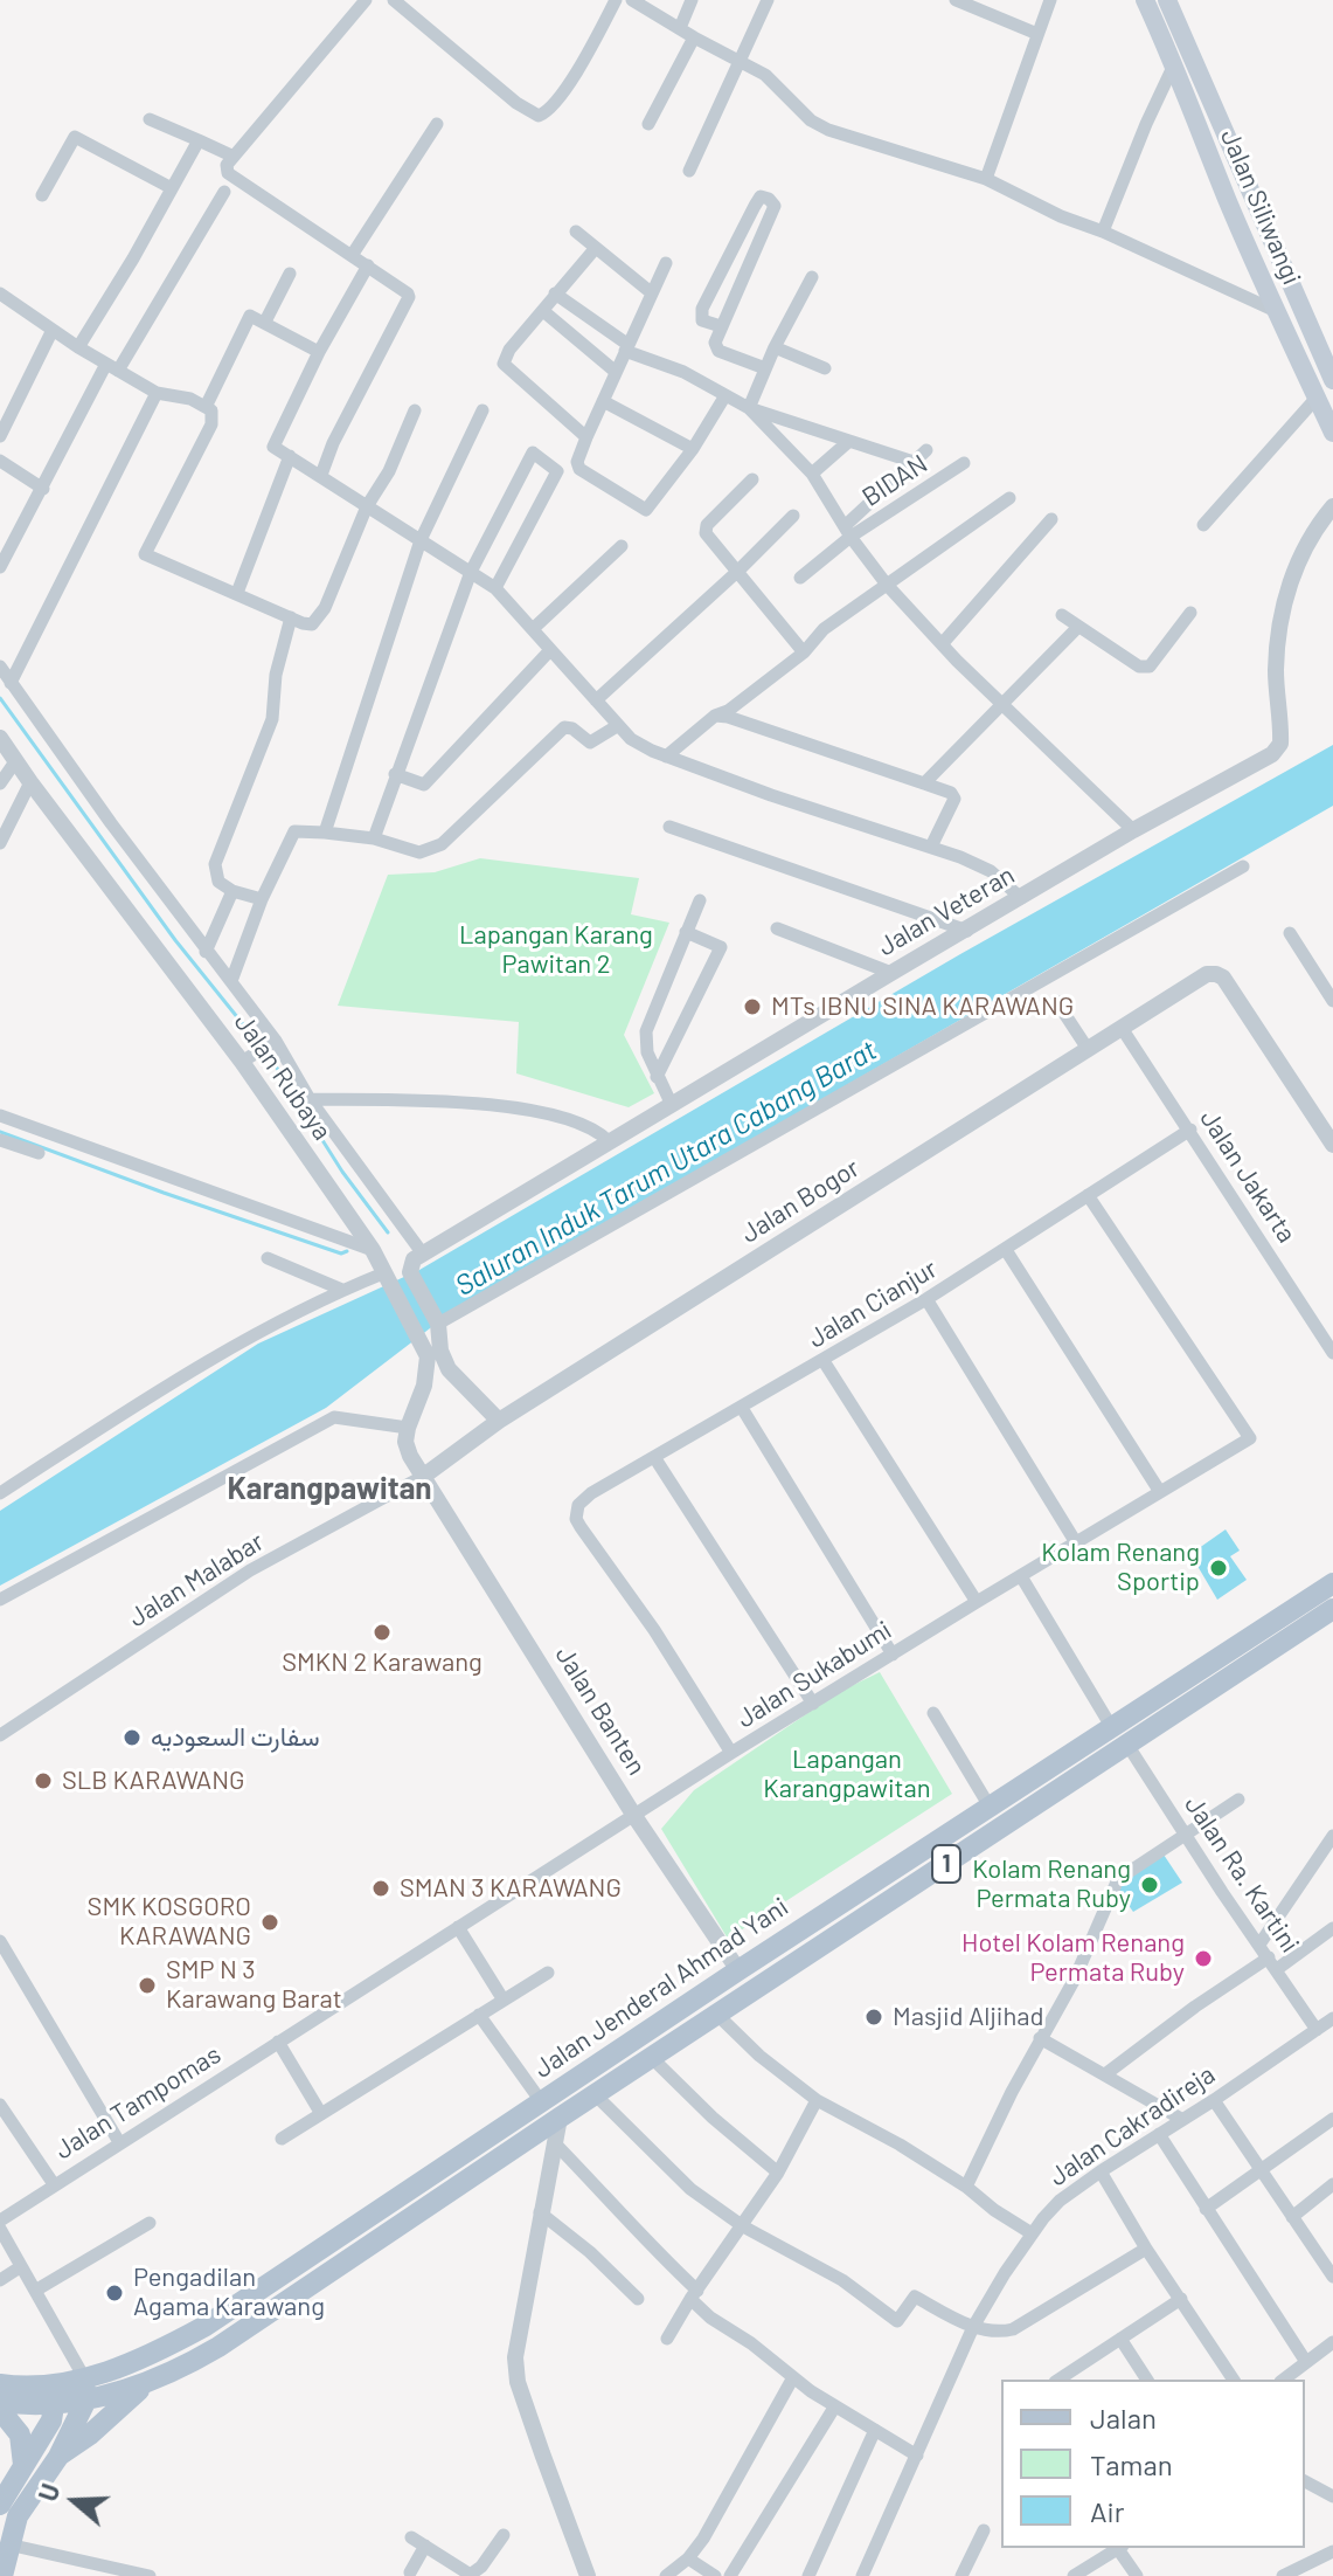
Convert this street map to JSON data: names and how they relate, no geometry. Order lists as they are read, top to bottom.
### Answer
{
  "streets": {
    "main road": ["Jalan Siliwangi", "1", "Jalan Jenderal Ahmad Yani"],
    "street": [
      "BIDAN",
      "Jalan Veteran",
      "Jalan Rubaya",
      "Jalan Jakarta",
      "Jalan Bogor",
      "Jalan Cianjur",
      "Jalan Malabar",
      "Jalan Sukabumi",
      "Jalan Banten",
      "Jalan Ra. Kartini",
      "Jalan Tampomas",
      "Jalan Cakradireja"
    ]
  },
  "crossings": [
    ["Jalan Jakarta", "Jalan Bogor"],
    ["Jalan Jakarta", "Jalan Cianjur"],
    ["Jalan Bogor", "Jalan Malabar"],
    ["Jalan Bogor", "Jalan Banten"],
    ["Jalan Cianjur", "Jalan Sukabumi"],
    ["Jalan Malabar", "Jalan Banten"],
    ["Jalan Sukabumi", "Jalan Banten"],
    ["Jalan Sukabumi", "Jalan Tampomas"],
    ["Jalan Banten", "Jalan Jenderal Ahmad Yani"],
    ["Jalan Banten", "Jalan Tampomas"],
    ["Jalan Ra. Kartini", "Jalan Jenderal Ahmad Yani"],
    ["Jalan Ra. Kartini", "Jalan Cakradireja"]
  ],
  "districts": ["Karangpawitan"],
  "water": ["Saluran Induk Tarum Utara Cabang Barat"],
  "parks": ["Lapangan Karang Pawitan 2", "Lapangan Karangpawitan"],
  "places": [
    "MTs IBNU SINA KARAWANG",
    "Kolam Renang Sportip",
    "SMKN 2 Karawang",
    "سفارت السعوديه",
    "SLB KARAWANG",
    "Kolam Renang Permata Ruby",
    "SMAN 3 KARAWANG",
    "SMK KOSGORO KARAWANG",
    "Hotel Kolam Renang Permata Ruby",
    "SMP N 3 Karawang Barat",
    "Masjid Aljihad",
    "Pengadilan Agama Karawang"
  ],
  "legend": ["Jalan", "Taman", "Air"],
  "north": "left"
}
